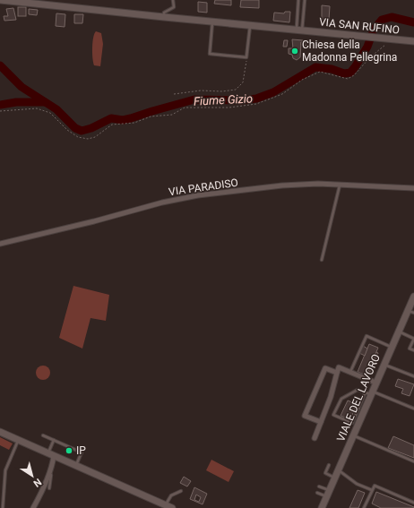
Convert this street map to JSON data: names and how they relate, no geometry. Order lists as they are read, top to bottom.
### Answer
{
  "streets": {
    "main road": ["VIA SAN RUFINO", "VIALE DEL LAVORO"],
    "street": ["VIA PARADISO"]
  },
  "water": ["Fiume Gizio"],
  "places": ["Chiesa della Madonna Pellegrina", "IP"],
  "north": "bottom right"
}
